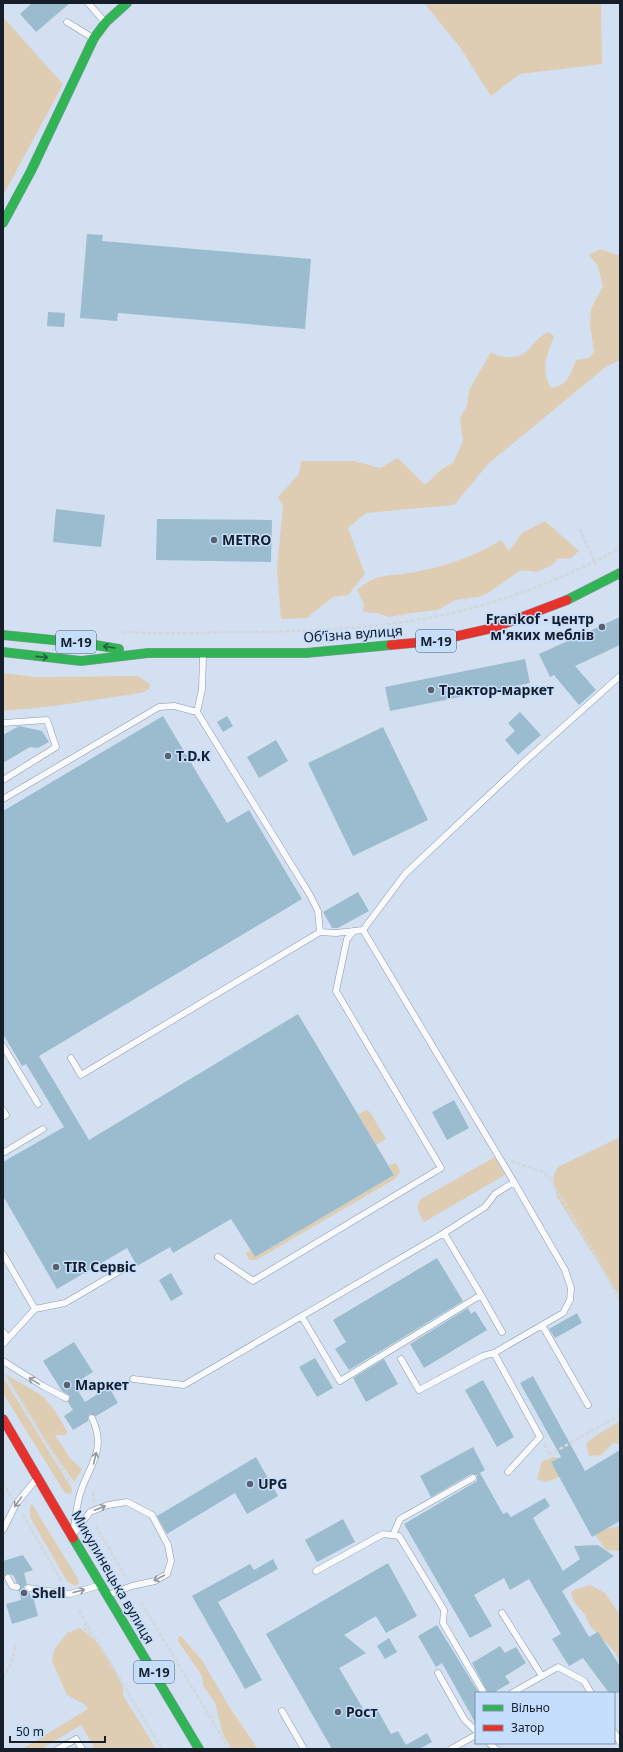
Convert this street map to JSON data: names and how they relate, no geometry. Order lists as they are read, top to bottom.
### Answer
{
  "streets": {
    "main road": ["Обʼїзна вулиця", "М-19", "Микулинецька вулиця"]
  },
  "crossings": [
    ["Обʼїзна вулиця", "М-19"]
  ],
  "places": [
    "METRO",
    "Frankof - центр м'яких меблів",
    "Трактор-маркет",
    "T.D.K",
    "TIR Сервіс",
    "Маркет",
    "UPG",
    "Shell",
    "Рост"
  ],
  "legend": ["Вільно", "Затор"],
  "scale_bar": "50 m"
}
